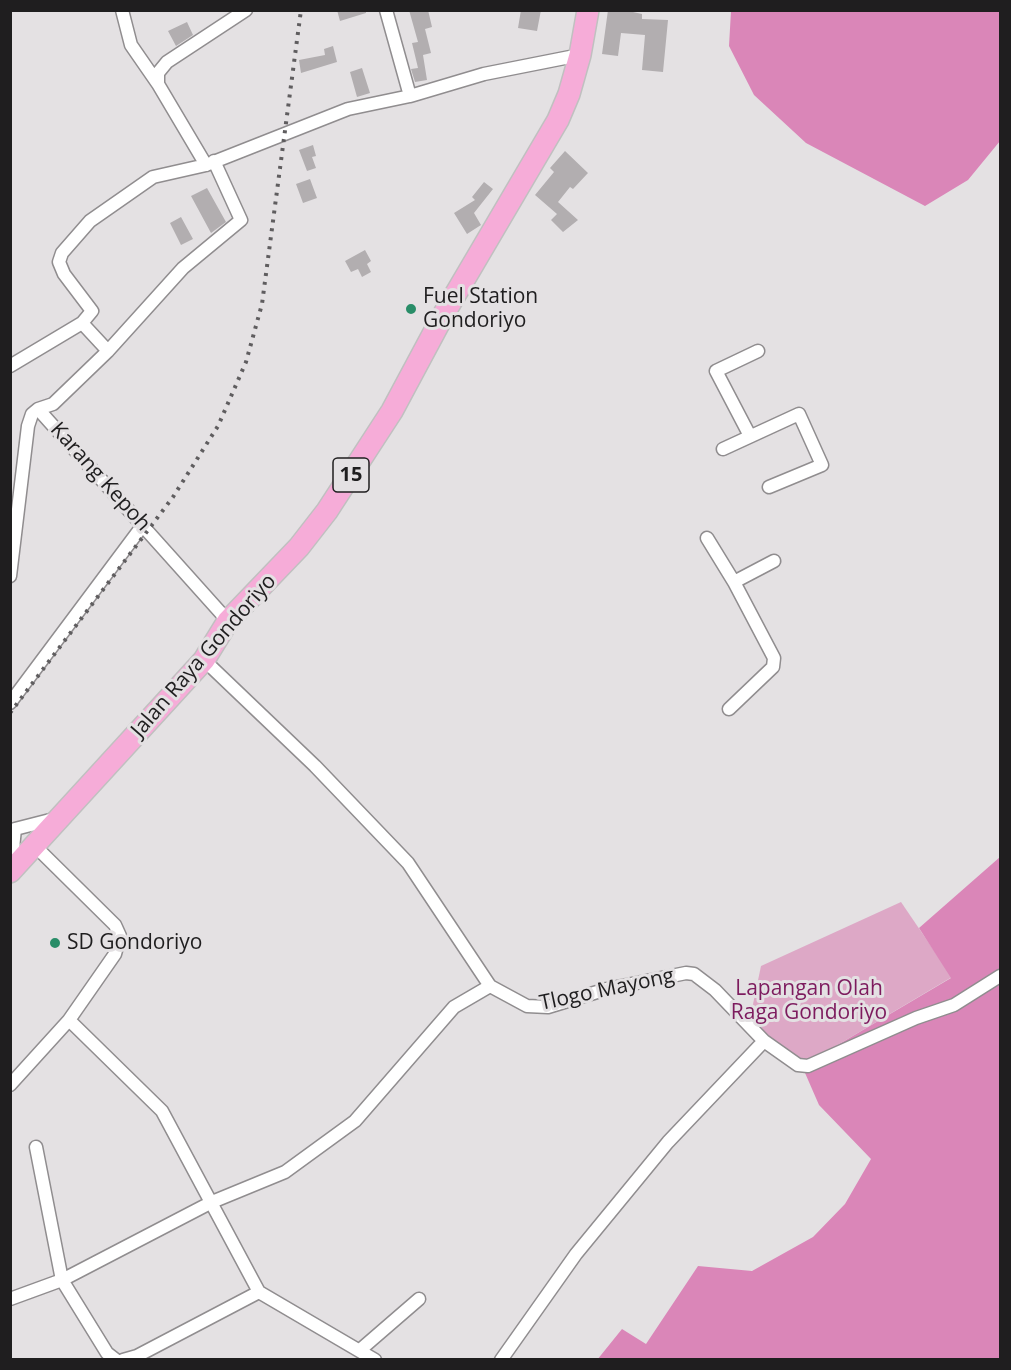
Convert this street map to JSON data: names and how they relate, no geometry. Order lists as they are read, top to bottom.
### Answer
{
  "streets": {
    "highway": ["15", "Jalan Raya Gondoriyo"],
    "street": ["Karang Kepoh", "Tlogo Mayong"]
  },
  "crossings": [
    ["Karang Kepoh", "Jalan Raya Gondoriyo"],
    ["Jalan Raya Gondoriyo", "Tlogo Mayong"]
  ],
  "parks": ["Lapangan Olah Raga Gondoriyo"],
  "places": ["Fuel Station Gondoriyo", "SD Gondoriyo"]
}
